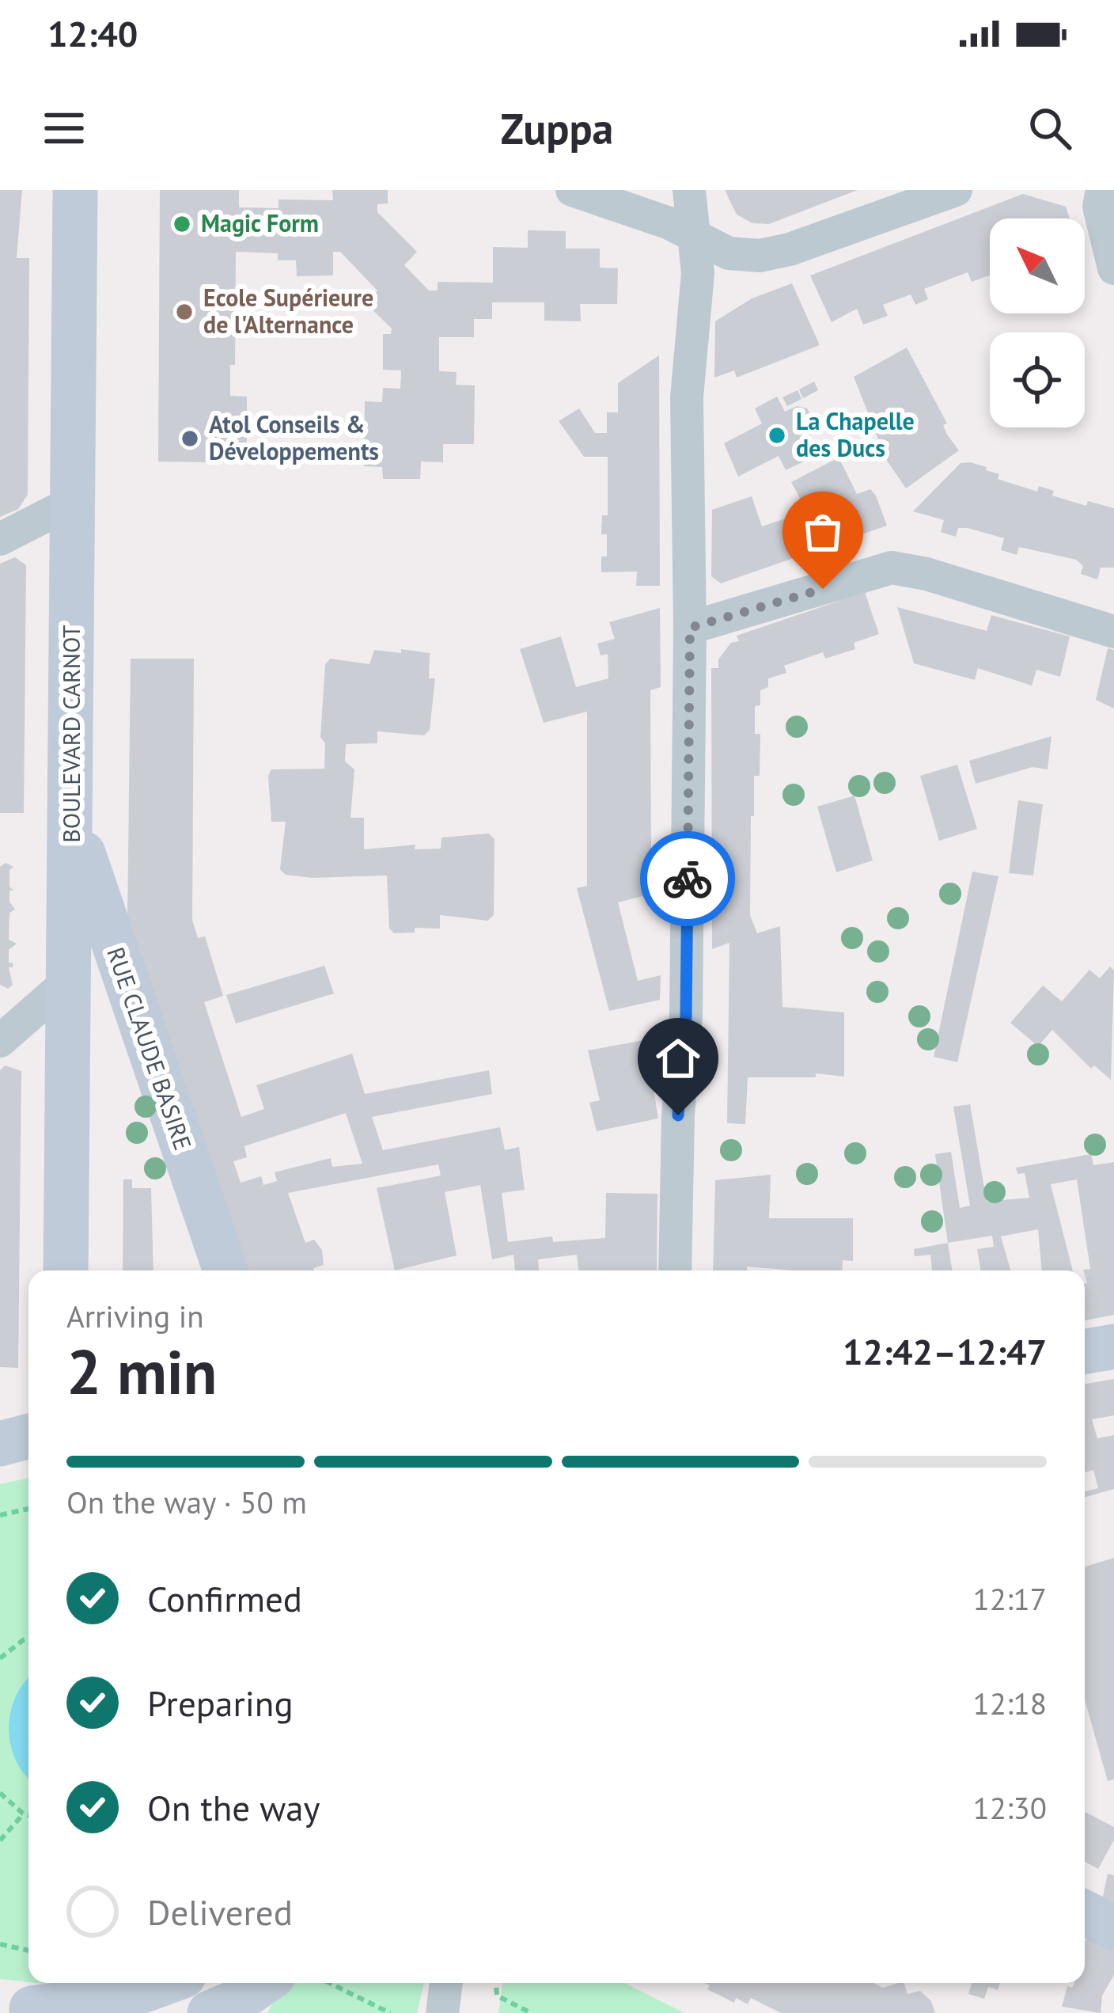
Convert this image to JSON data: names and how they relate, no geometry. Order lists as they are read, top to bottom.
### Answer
{
  "streets": {
    "main road": ["BOULEVARD CARNOT", "RUE CLAUDE BASIRE"]
  },
  "crossings": [
    ["BOULEVARD CARNOT", "RUE CLAUDE BASIRE"]
  ],
  "places": [
    "Magic Form",
    "Ecole Supérieure de l'Alternance",
    "La Chapelle des Ducs",
    "Atol Conseils & Développements"
  ],
  "north": "top left",
  "page": {
    "status": "12:40",
    "header": "Zuppa",
    "heading": ["2 min", "Arriving in", "12:42–12:47"],
    "bar": "On the way · 50 m",
    "list": [
      ["Confirmed", "12:17"],
      ["Preparing", "12:18"],
      ["On the way", "12:30"],
      "Delivered"
    ]
  }
}
